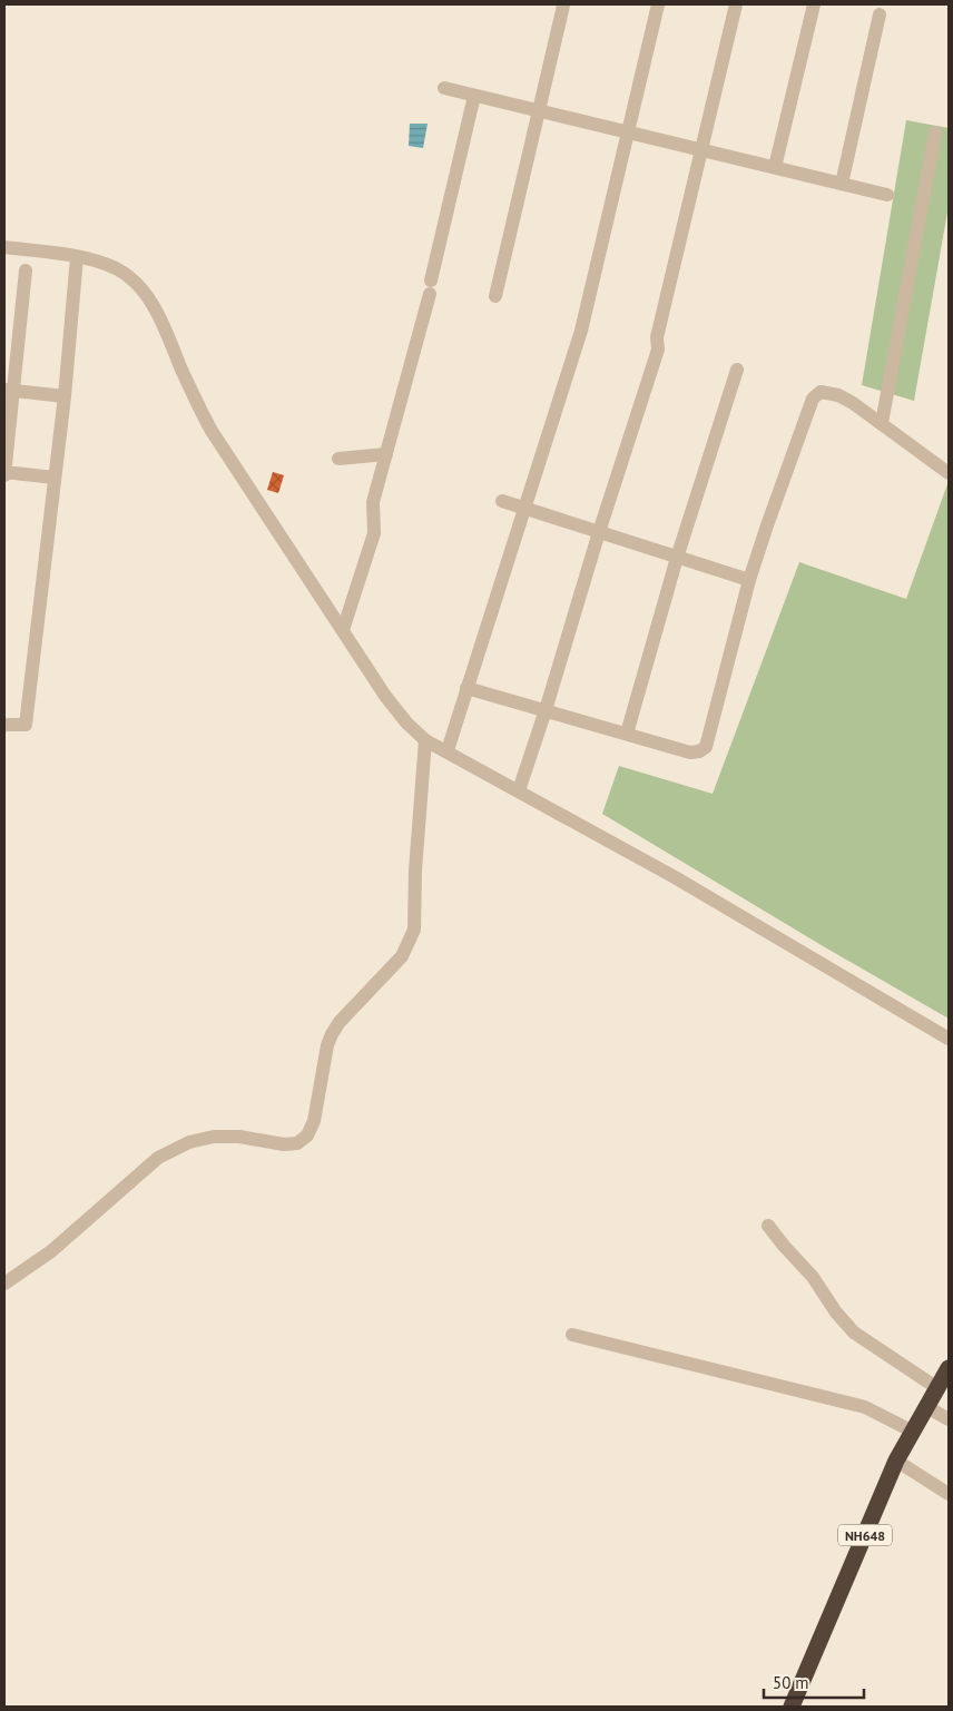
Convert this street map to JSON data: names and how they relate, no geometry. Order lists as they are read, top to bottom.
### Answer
{
  "streets": {
    "highway": ["NH648"]
  },
  "scale_bar": "50 m"
}
